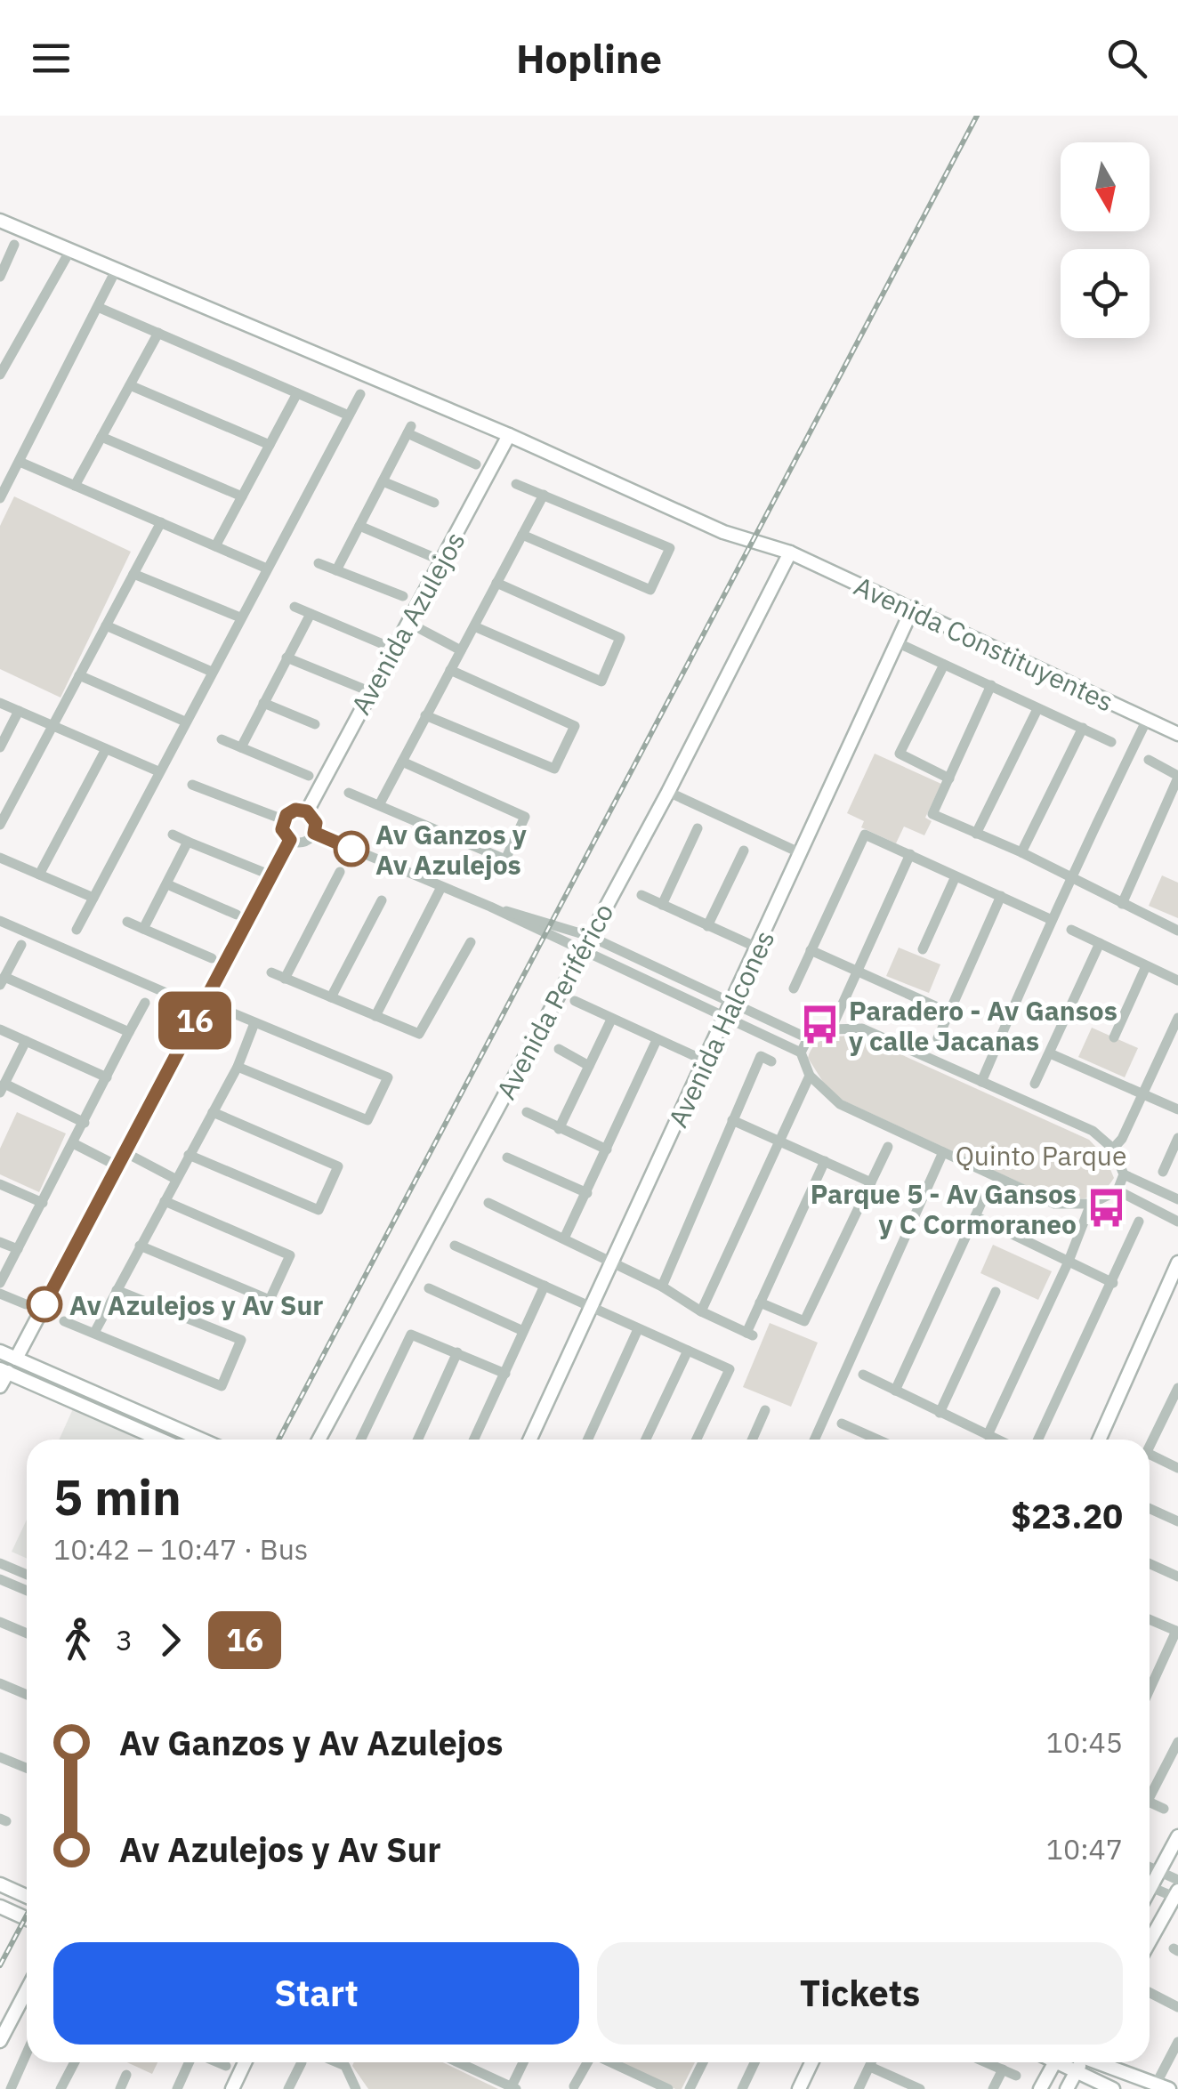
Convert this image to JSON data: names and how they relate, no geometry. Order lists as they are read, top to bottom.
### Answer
{
  "streets": {
    "main road": [
      "Avenida Azulejos",
      "Avenida Constituyentes",
      "Avenida Periférico",
      "Avenida Halcones"
    ]
  },
  "crossings": [
    ["Avenida Azulejos", "Avenida Constituyentes"],
    ["Avenida Constituyentes", "Avenida Periférico"],
    ["Avenida Constituyentes", "Avenida Halcones"]
  ],
  "parks": ["Quinto Parque"],
  "places": {
    "other": ["Av Ganzos y Av Azulejos", "Av Azulejos y Av Sur"],
    "bus stop": ["Paradero - Av Gansos y calle Jacanas", "Parque 5 - Av Gansos y C Cormoraneo"]
  },
  "lines": ["bus line 16"],
  "north": "bottom",
  "page": {
    "header": "Hopline",
    "on_map": "16",
    "heading": ["5 min", "10:42 – 10:47 · Bus", "$23.20"],
    "legs": ["3", "16"],
    "list": [
      {
        "name": "Av Ganzos y Av Azulejos",
        "value": "10:45"
      },
      {
        "name": "Av Azulejos y Av Sur",
        "value": "10:47"
      }
    ],
    "buttons": ["Start", "Tickets"]
  }
}
